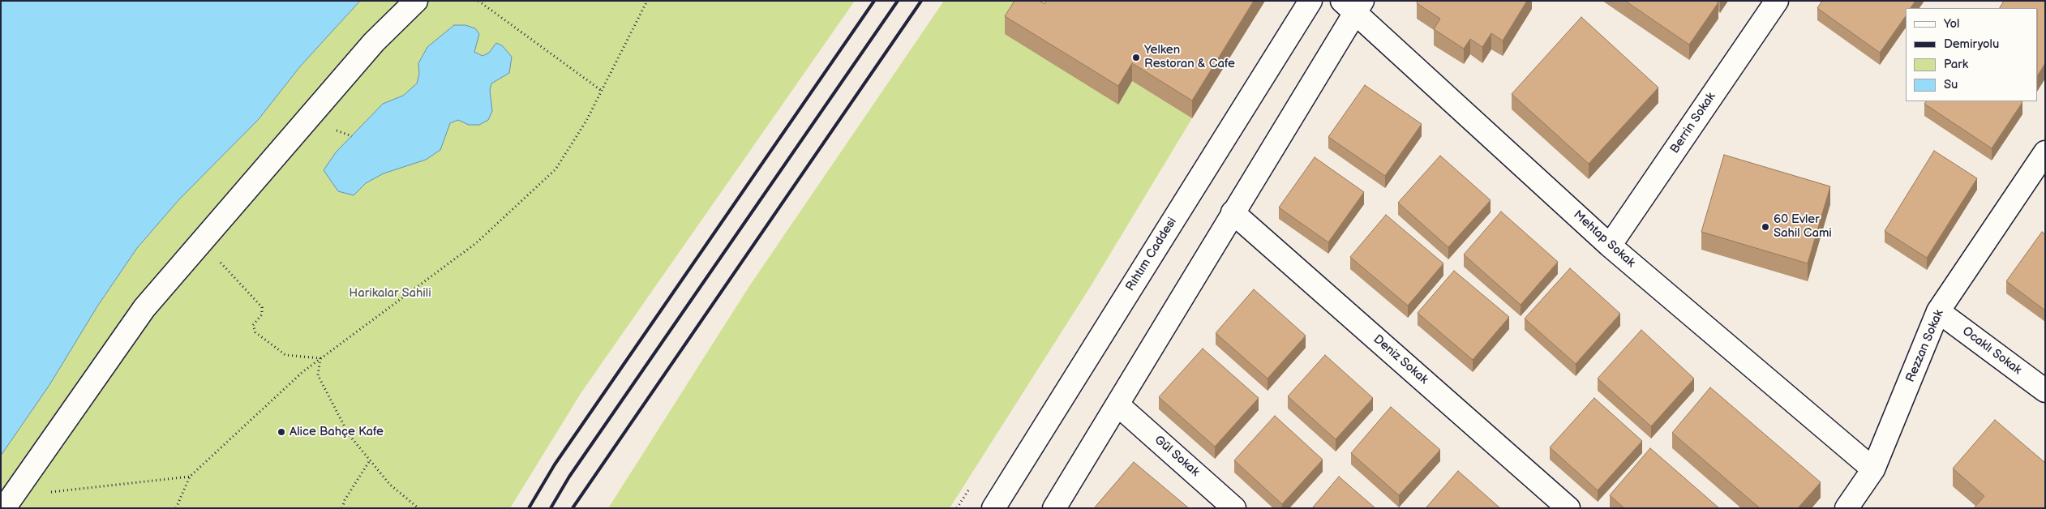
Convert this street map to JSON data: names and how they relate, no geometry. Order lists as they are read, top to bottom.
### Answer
{
  "streets": {
    "street": [
      "Berrin Sokak",
      "Mehtap Sokak",
      "Rıhtım Caddesi",
      "Rezzan Sokak",
      "Ocaklı Sokak",
      "Deniz Sokak",
      "Gül Sokak"
    ]
  },
  "crossings": [
    ["Berrin Sokak", "Mehtap Sokak"],
    ["Mehtap Sokak", "Rezzan Sokak"],
    ["Rezzan Sokak", "Ocaklı Sokak"]
  ],
  "parks": ["Harikalar Sahili"],
  "places": ["Yelken Restoran & Cafe", "60 Evler Sahil Cami", "Alice Bahçe Kafe"],
  "legend": [
    "Yol",
    "Demiryolu",
    "Park",
    "Su"
  ]
}
